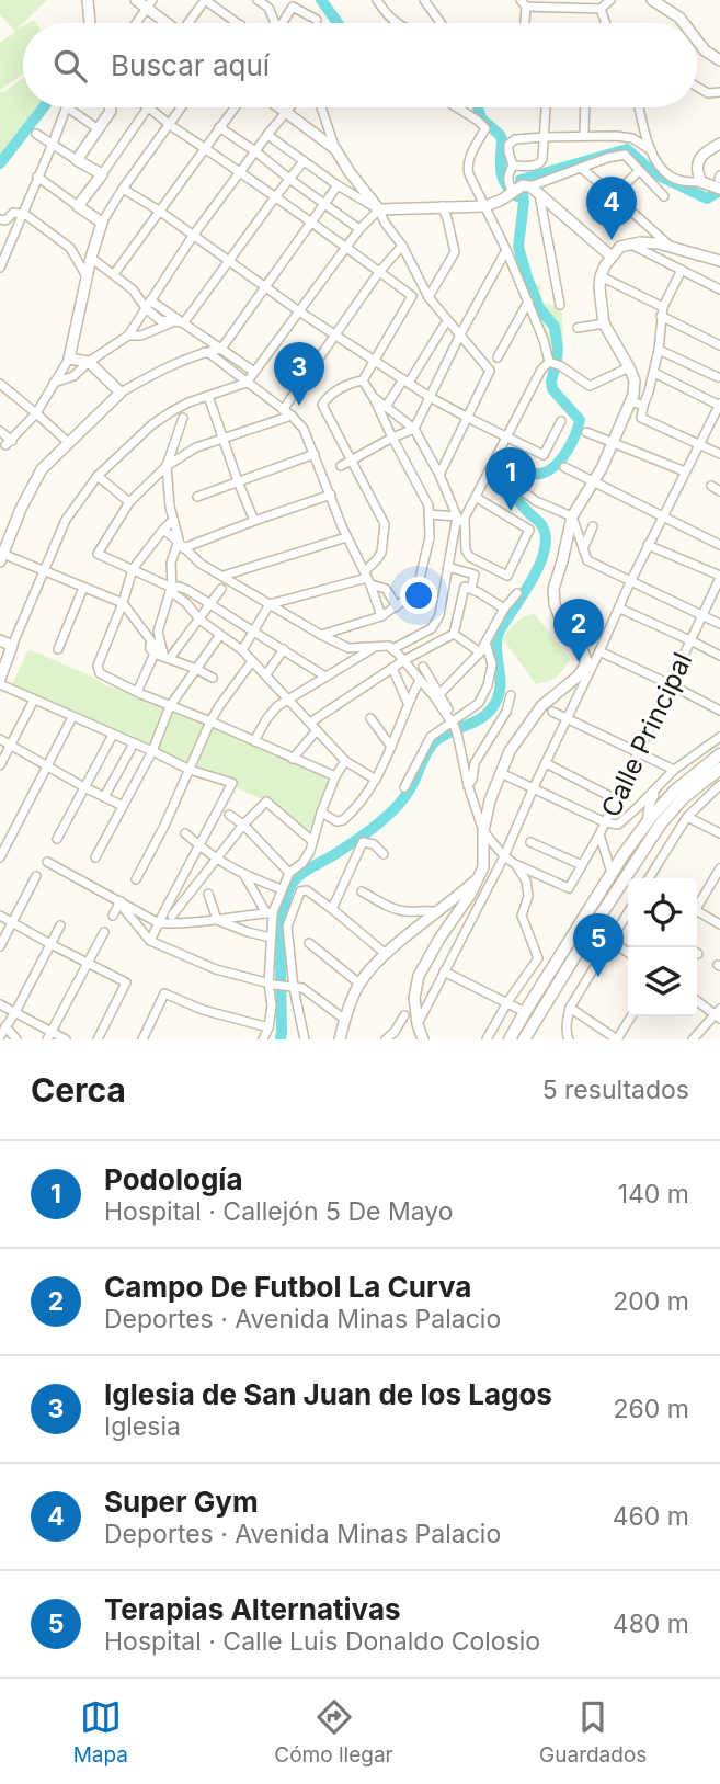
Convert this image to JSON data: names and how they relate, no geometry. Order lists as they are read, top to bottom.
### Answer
{
  "streets": {
    "street": ["Calle Principal"]
  },
  "page": {
    "search": "Buscar aquí",
    "pins": [
      "4",
      "3",
      "1",
      "2",
      "5"
    ],
    "heading": ["Cerca", "5 resultados"],
    "list": [
      {
        "mark": "1",
        "name": "Podología",
        "note": "Hospital · Callejón 5 De Mayo",
        "value": "140 m"
      },
      {
        "mark": "2",
        "name": "Campo De Futbol La Curva",
        "note": "Deportes · Avenida Minas Palacio",
        "value": "200 m"
      },
      {
        "mark": "3",
        "name": "Iglesia de San Juan de los Lagos",
        "note": "Iglesia",
        "value": "260 m"
      },
      {
        "mark": "4",
        "name": "Super Gym",
        "note": "Deportes · Avenida Minas Palacio",
        "value": "460 m"
      },
      {
        "mark": "5",
        "name": "Terapias Alternativas",
        "note": "Hospital · Calle Luis Donaldo Colosio",
        "value": "480 m"
      }
    ],
    "nav": ["Mapa", "Cómo llegar", "Guardados"]
  }
}
